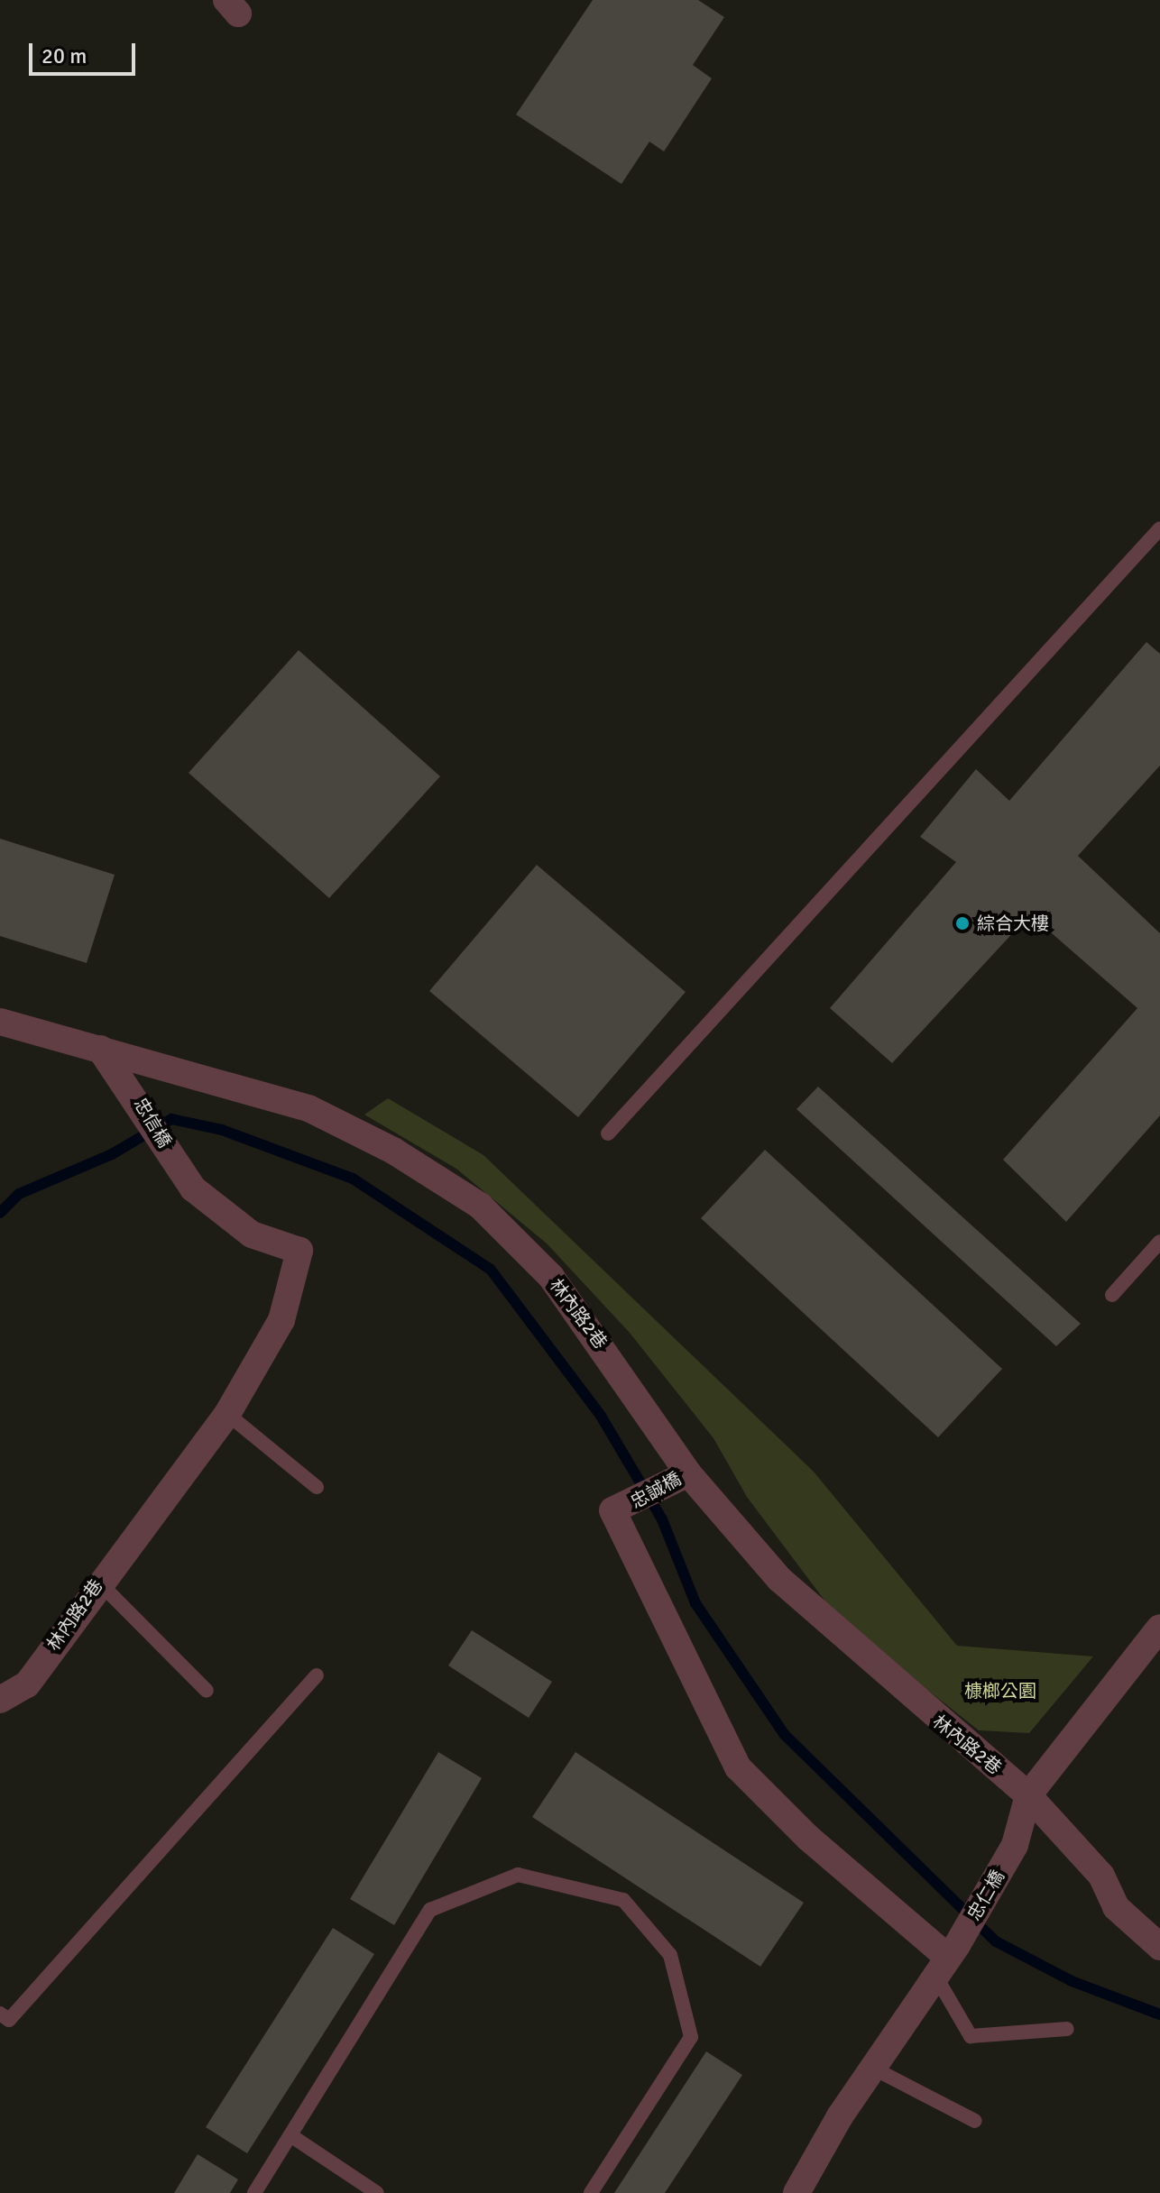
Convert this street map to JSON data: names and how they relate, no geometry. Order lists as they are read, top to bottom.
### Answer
{
  "streets": {
    "street": [
      "忠信橋",
      "林內路2巷",
      "忠誠橋",
      "忠仁橋"
    ]
  },
  "crossings": [
    ["忠信橋", "林內路2巷"],
    ["林內路2巷", "忠誠橋"],
    ["林內路2巷", "忠仁橋"],
    ["忠誠橋", "忠仁橋"]
  ],
  "parks": ["槺榔公園"],
  "places": ["綜合大樓"],
  "scale_bar": "20 m"
}
